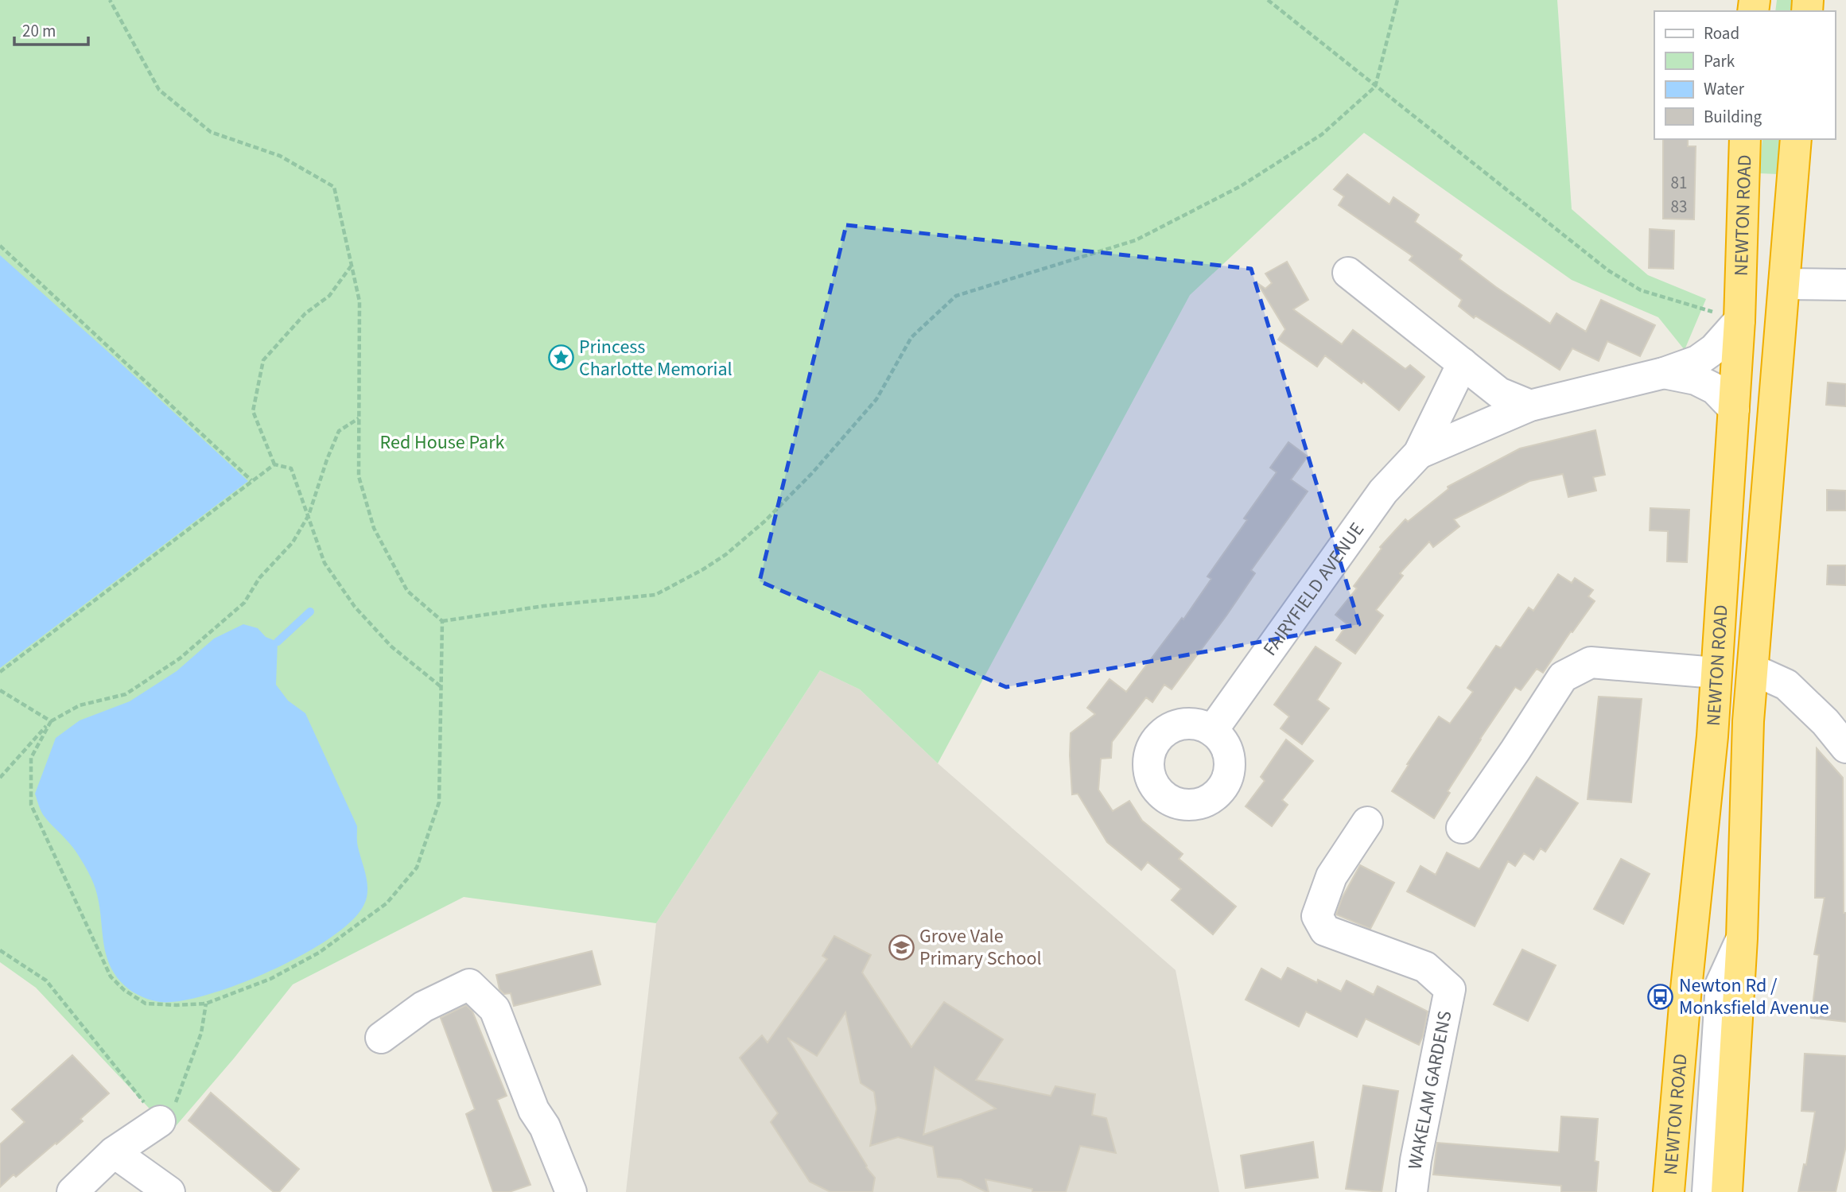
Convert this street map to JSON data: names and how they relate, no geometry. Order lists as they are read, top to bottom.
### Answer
{
  "streets": {
    "highway": ["NEWTON ROAD"],
    "street": ["FAIRYFIELD AVENUE", "WAKELAM GARDENS"]
  },
  "crossings": [
    ["NEWTON ROAD", "FAIRYFIELD AVENUE"]
  ],
  "parks": ["Red House Park"],
  "places": {
    "place": ["Princess Charlotte Memorial"],
    "school or university": ["Grove Vale Primary School"],
    "bus stop": ["Newton Rd / Monksfield Avenue"]
  },
  "house_numbers": ["81", "83"],
  "legend": [
    "Road",
    "Park",
    "Water",
    "Building"
  ],
  "scale_bar": "20 m"
}
